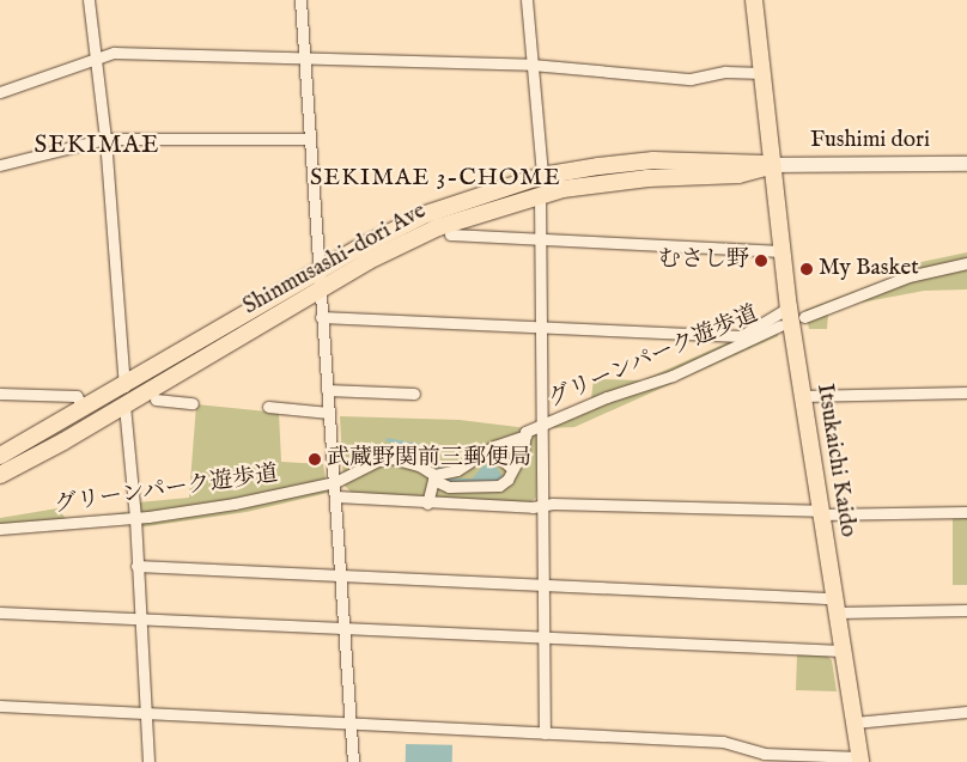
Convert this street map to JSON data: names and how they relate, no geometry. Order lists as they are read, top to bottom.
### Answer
{
  "streets": {
    "main road": ["Shinmusashi-dori Ave", "Itsukaichi Kaido"],
    "street": ["Fushimi dori", "グリーンパーク遊歩道"]
  },
  "crossings": [
    ["Fushimi dori", "Shinmusashi-dori Ave"],
    ["Fushimi dori", "Itsukaichi Kaido"],
    ["Shinmusashi-dori Ave", "Itsukaichi Kaido"]
  ],
  "districts": ["SEKIMAE", "SEKIMAE 3-CHOME"],
  "places": ["むさし野", "My Basket", "武蔵野関前三郵便局"]
}
